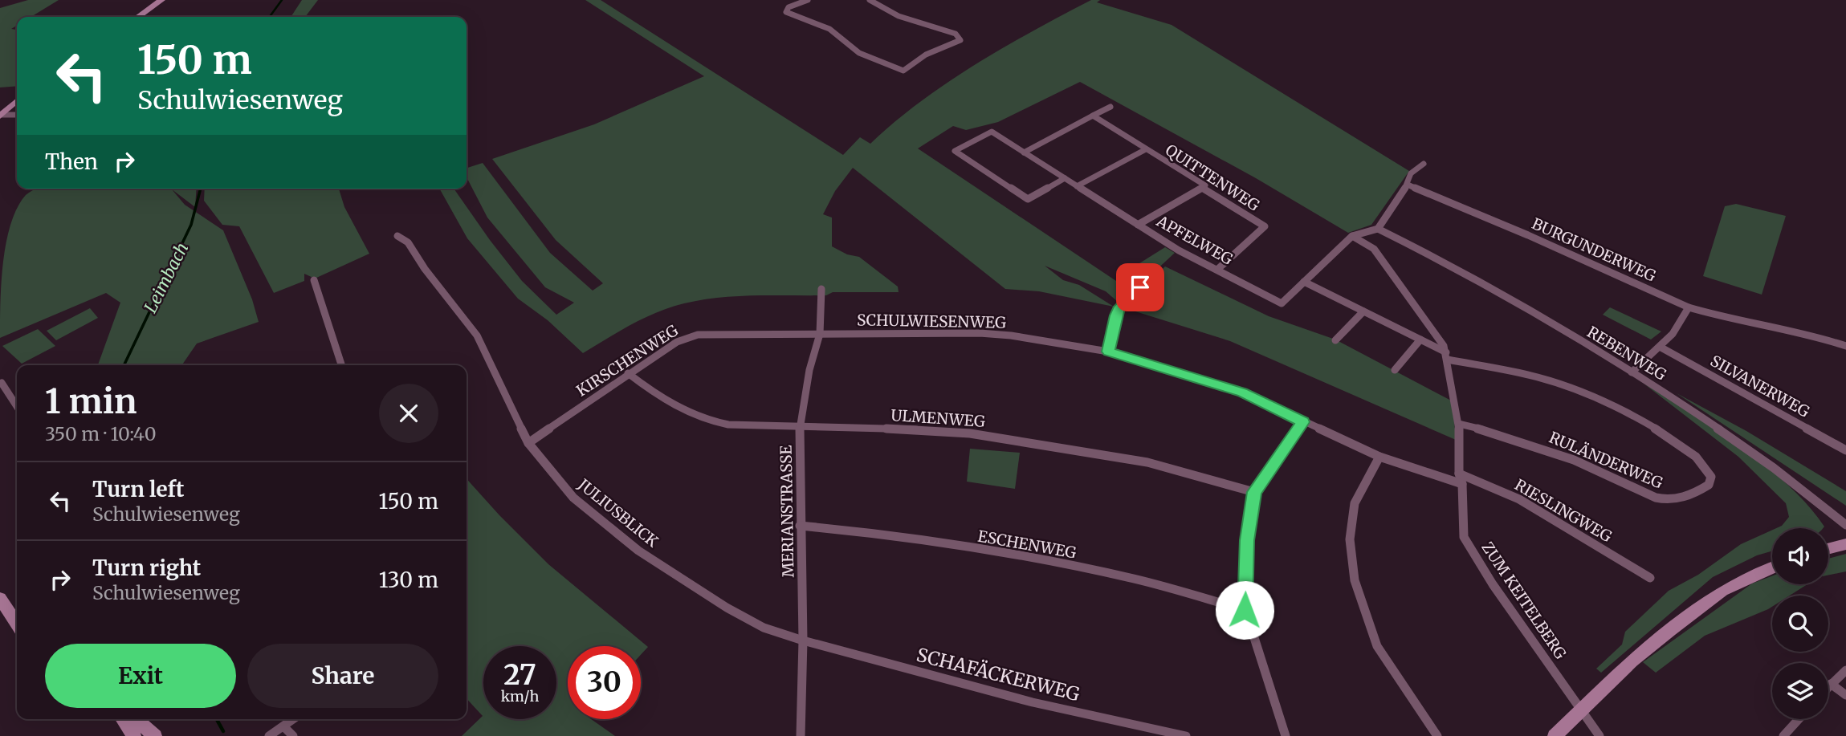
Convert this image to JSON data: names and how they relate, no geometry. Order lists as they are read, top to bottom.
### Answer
{
  "streets": {
    "street": [
      "QUITTENWEG",
      "APFELWEG",
      "BURGUNDERWEG",
      "SCHULWIESENWEG",
      "REBENWEG",
      "KIRSCHENWEG",
      "SILVANERWEG",
      "ULMENWEG",
      "RULÄNDERWEG",
      "RIESLINGWEG",
      "MERIANSTRASSE",
      "JULIUSBLICK",
      "ESCHENWEG",
      "ZUM KEITELBERG",
      "SCHAFÄCKERWEG"
    ]
  },
  "crossings": [
    ["QUITTENWEG", "APFELWEG"],
    ["APFELWEG", "REBENWEG"],
    ["APFELWEG", "ZUM KEITELBERG"],
    ["SCHULWIESENWEG", "KIRSCHENWEG"],
    ["SCHULWIESENWEG", "MERIANSTRASSE"],
    ["SCHULWIESENWEG", "ZUM KEITELBERG"],
    ["KIRSCHENWEG", "ULMENWEG"],
    ["KIRSCHENWEG", "MERIANSTRASSE"],
    ["KIRSCHENWEG", "JULIUSBLICK"],
    ["ULMENWEG", "MERIANSTRASSE"],
    ["RULÄNDERWEG", "ZUM KEITELBERG"],
    ["RIESLINGWEG", "ZUM KEITELBERG"],
    ["MERIANSTRASSE", "JULIUSBLICK"],
    ["MERIANSTRASSE", "ESCHENWEG"],
    ["MERIANSTRASSE", "SCHAFÄCKERWEG"],
    ["JULIUSBLICK", "SCHAFÄCKERWEG"]
  ],
  "water": ["Leimbach"],
  "page": {
    "turn": ["150 m", "Schulwiesenweg"],
    "then": "Then",
    "heading": ["1 min", "350 m · 10:40"],
    "list": [
      {
        "name": "Turn left",
        "note": "Schulwiesenweg",
        "value": "150 m"
      },
      {
        "name": "Turn right",
        "note": "Schulwiesenweg",
        "value": "130 m"
      }
    ],
    "buttons": ["Exit", "Share"],
    "speed": "27 km/h",
    "limit": "30"
  }
}
